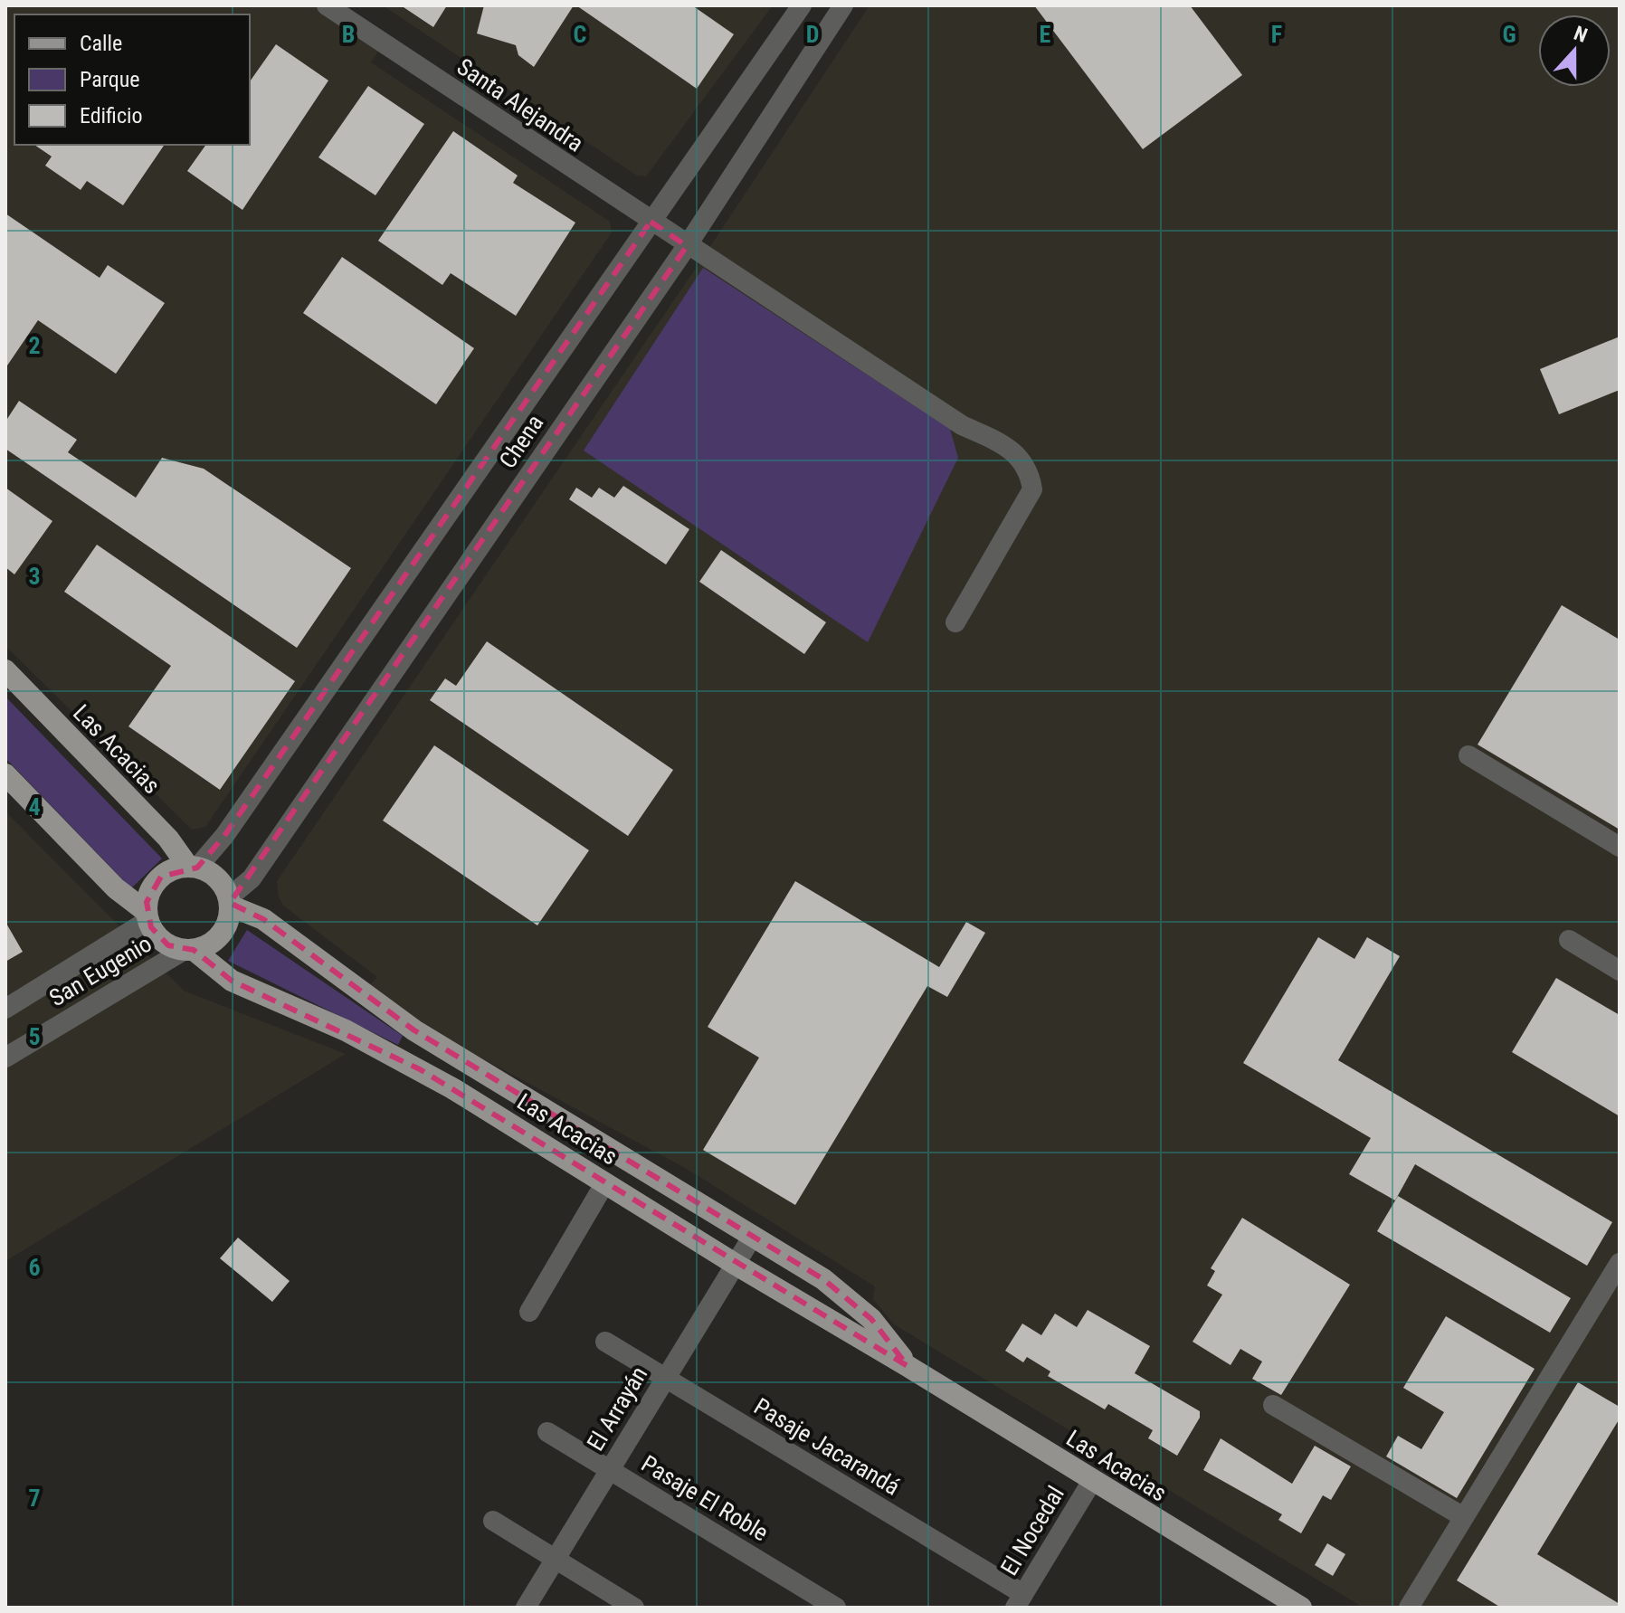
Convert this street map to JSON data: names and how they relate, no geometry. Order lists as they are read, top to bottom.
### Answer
{
  "streets": {
    "main road": ["Las Acacias"],
    "street": [
      "Santa Alejandra",
      "Chena",
      "San Eugenio",
      "El Arrayán",
      "Pasaje Jacarandá",
      "Pasaje El Roble",
      "El Nocedal"
    ]
  },
  "crossings": [
    ["Santa Alejandra", "Chena"],
    ["Chena", "Las Acacias"],
    ["Chena", "San Eugenio"],
    ["Las Acacias", "San Eugenio"],
    ["Las Acacias", "El Arrayán"],
    ["Las Acacias", "El Nocedal"],
    ["El Arrayán", "Pasaje Jacarandá"],
    ["El Arrayán", "Pasaje El Roble"],
    ["Pasaje Jacarandá", "El Nocedal"]
  ],
  "legend": ["Calle", "Parque", "Edificio"],
  "north": "top",
  "grid": {
    "columns": [
      "B",
      "C",
      "D",
      "E",
      "F",
      "G"
    ],
    "rows": [
      "2",
      "3",
      "4",
      "5",
      "6",
      "7"
    ]
  }
}
